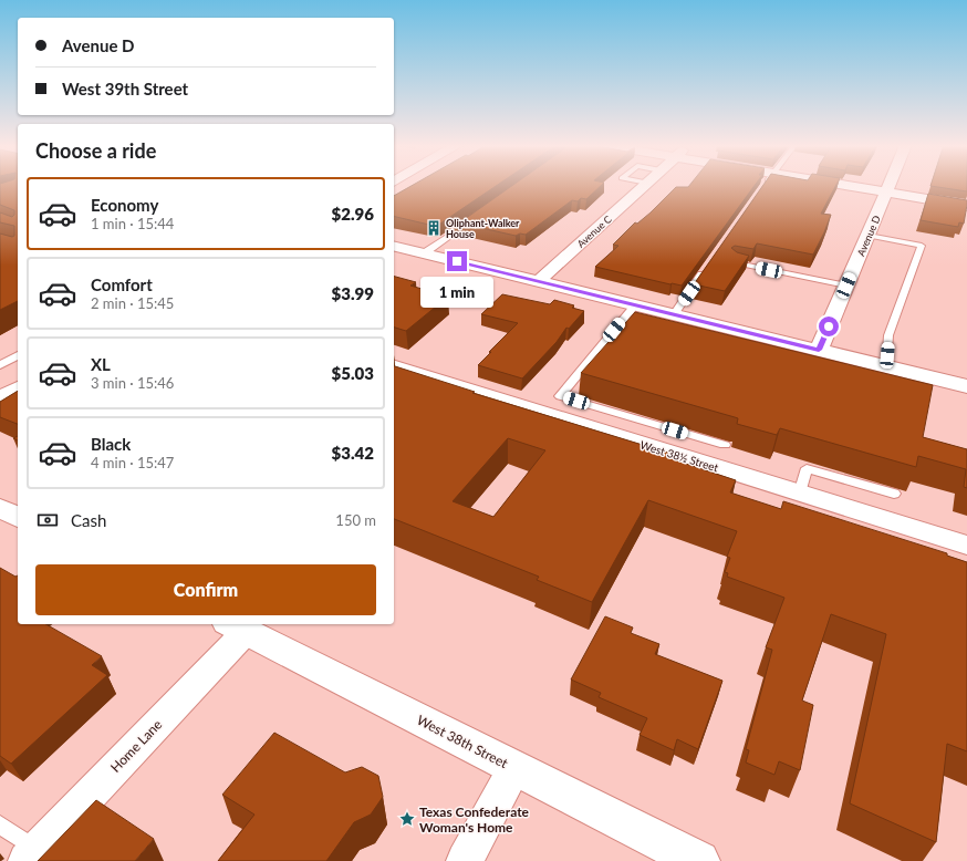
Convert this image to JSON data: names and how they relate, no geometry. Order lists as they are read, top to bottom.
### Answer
{
  "streets": {
    "street": [
      "Avenue C",
      "Avenue D",
      "West 38½ Street",
      "West 38th Street",
      "Home Lane"
    ]
  },
  "crossings": [
    ["West 38th Street", "Home Lane"]
  ],
  "places": {
    "building": ["Oliphant-Walker House"],
    "place": ["Texas Confederate Woman's Home"]
  },
  "page": {
    "banner": ["Avenue D", "West 39th Street"],
    "heading": "Choose a ride",
    "list": [
      {
        "name": "Economy",
        "note": "1 min · 15:44",
        "value": "$2.96"
      },
      {
        "name": "Comfort",
        "note": "2 min · 15:45",
        "value": "$3.99"
      },
      {
        "name": "XL",
        "note": "3 min · 15:46",
        "value": "$5.03"
      },
      {
        "name": "Black",
        "note": "4 min · 15:47",
        "value": "$3.42"
      }
    ],
    "bubble": "1 min",
    "pay": ["Cash", "150 m"],
    "buttons": "Confirm"
  }
}
